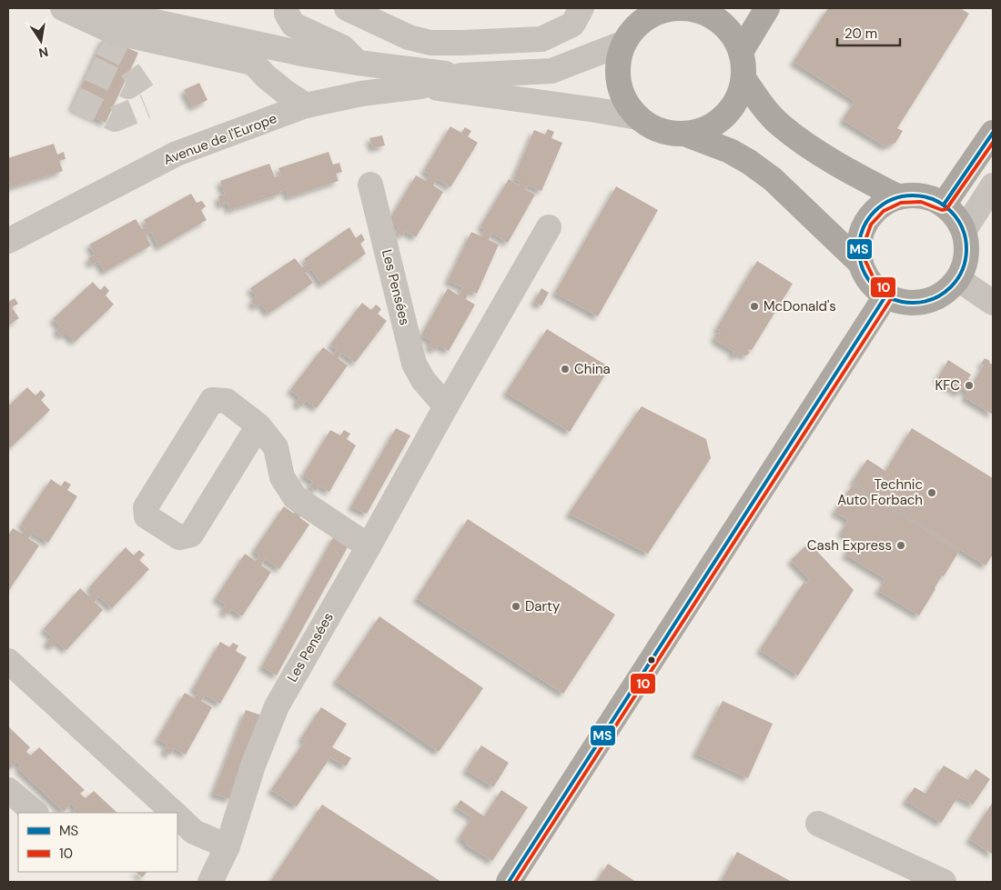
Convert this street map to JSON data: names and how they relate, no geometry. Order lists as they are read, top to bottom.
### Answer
{
  "streets": {
    "street": ["Avenue de l'Europe", "Les Pensées"]
  },
  "places": [
    "McDonald's",
    "China",
    "KFC",
    "Technic Auto Forbach",
    "Cash Express",
    "Darty"
  ],
  "lines": ["transit line MS", "transit line 10"],
  "legend": ["MS", "10"],
  "scale_bar": "20 m",
  "north": "bottom"
}
